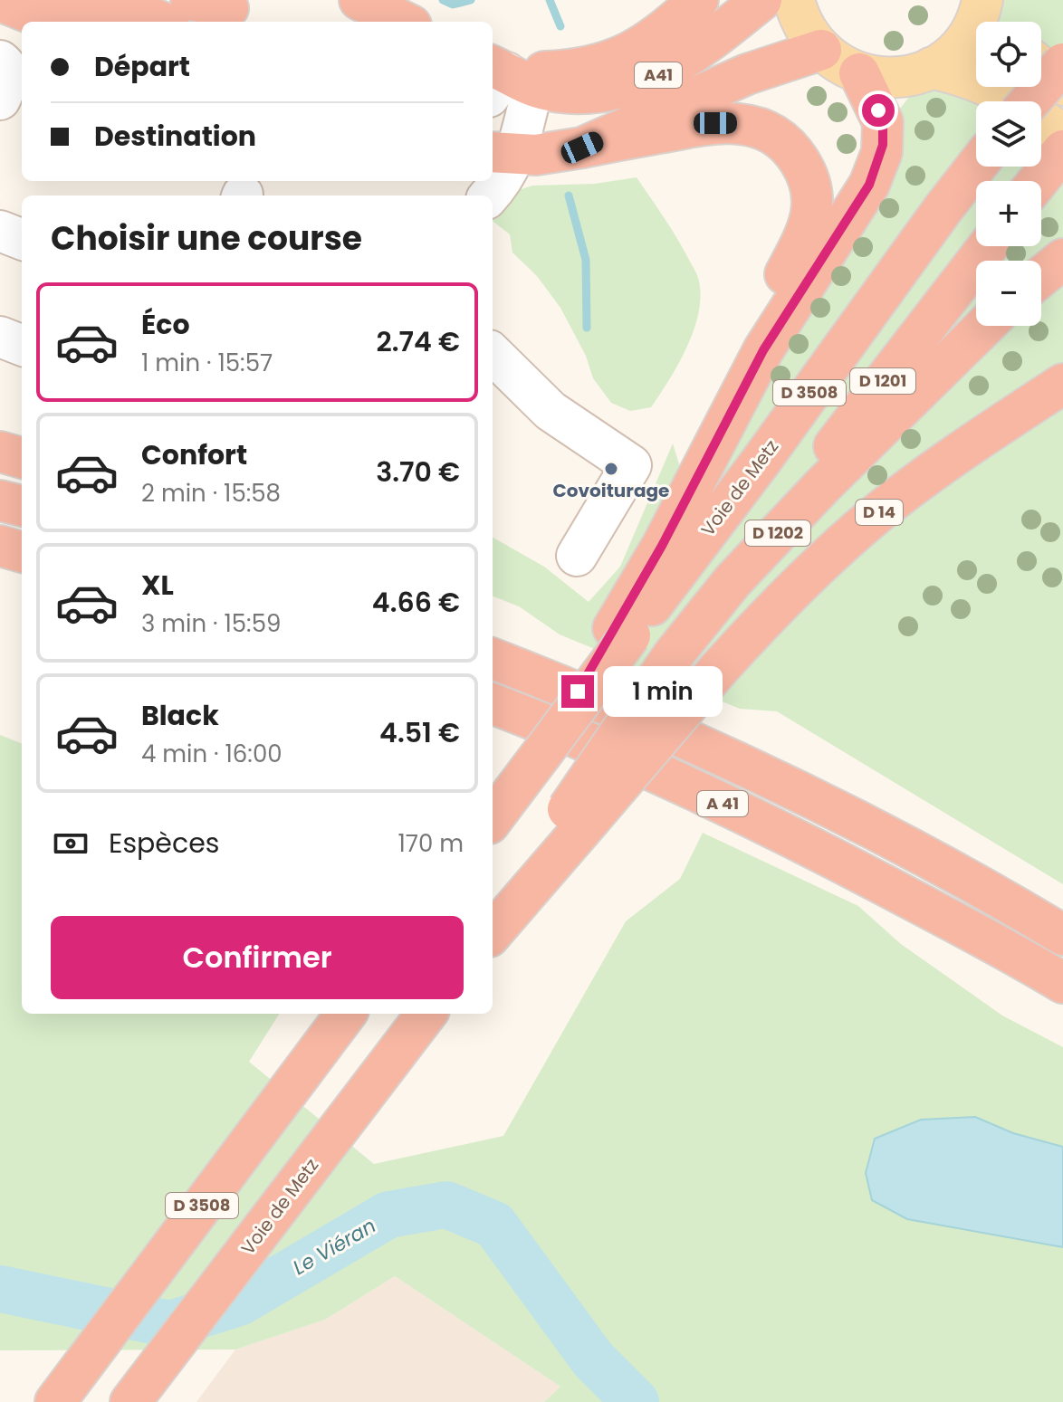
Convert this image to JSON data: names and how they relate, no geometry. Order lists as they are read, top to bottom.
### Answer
{
  "streets": {
    "highway": [
      "A41",
      "D 1201",
      "D 3508",
      "Voie de Metz",
      "D 14",
      "D 1202",
      "A 41"
    ]
  },
  "crossings": [
    ["D 1201", "D 1202"]
  ],
  "water": ["Le Viéran"],
  "places": ["Covoiturage"],
  "page": {
    "map_buttons": ["+", "−"],
    "banner": ["Départ", "Destination"],
    "heading": "Choisir une course",
    "list": [
      {
        "name": "Éco",
        "note": "1 min · 15:57",
        "value": "2.74 €"
      },
      {
        "name": "Confort",
        "note": "2 min · 15:58",
        "value": "3.70 €"
      },
      {
        "name": "XL",
        "note": "3 min · 15:59",
        "value": "4.66 €"
      },
      {
        "name": "Black",
        "note": "4 min · 16:00",
        "value": "4.51 €"
      }
    ],
    "bubble": "1 min",
    "pay": ["Espèces", "170 m"],
    "buttons": "Confirmer"
  }
}
